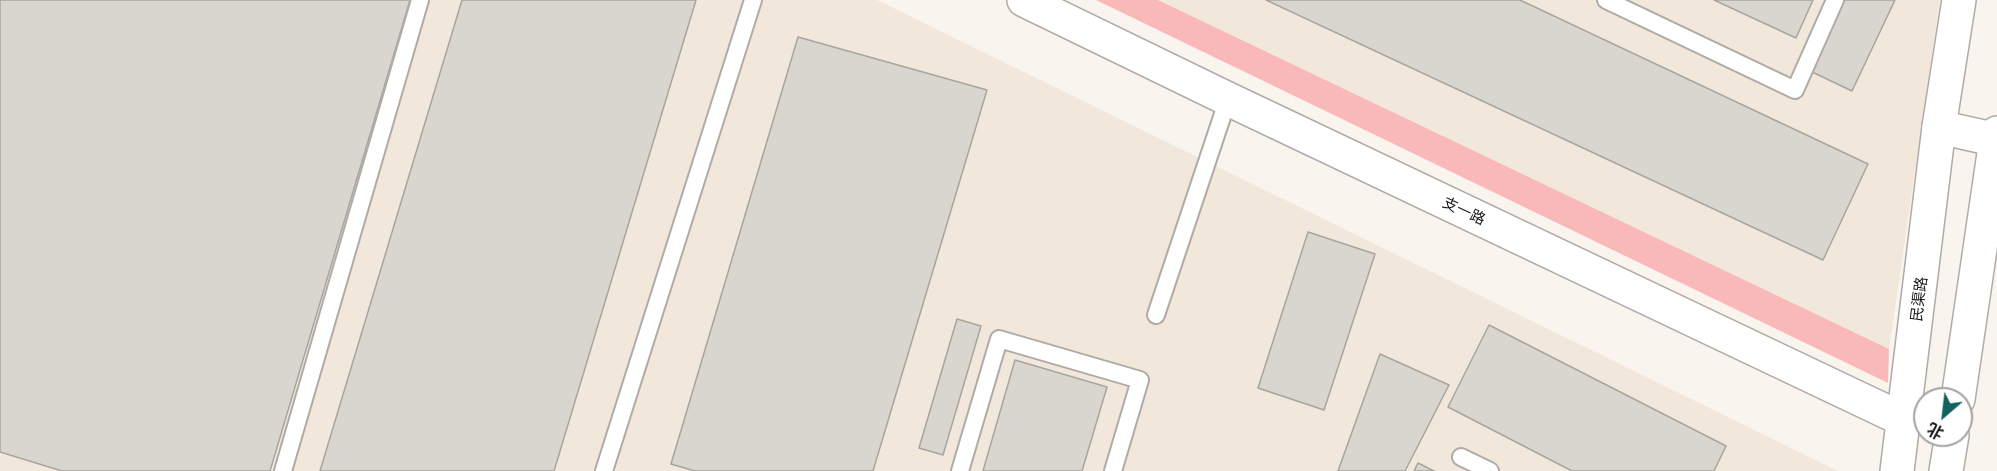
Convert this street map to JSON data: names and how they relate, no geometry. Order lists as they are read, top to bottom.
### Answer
{
  "streets": {
    "street": ["支一路", "民渠路"]
  },
  "crossings": [
    ["支一路", "民渠路"]
  ],
  "north": "bottom left"
}
